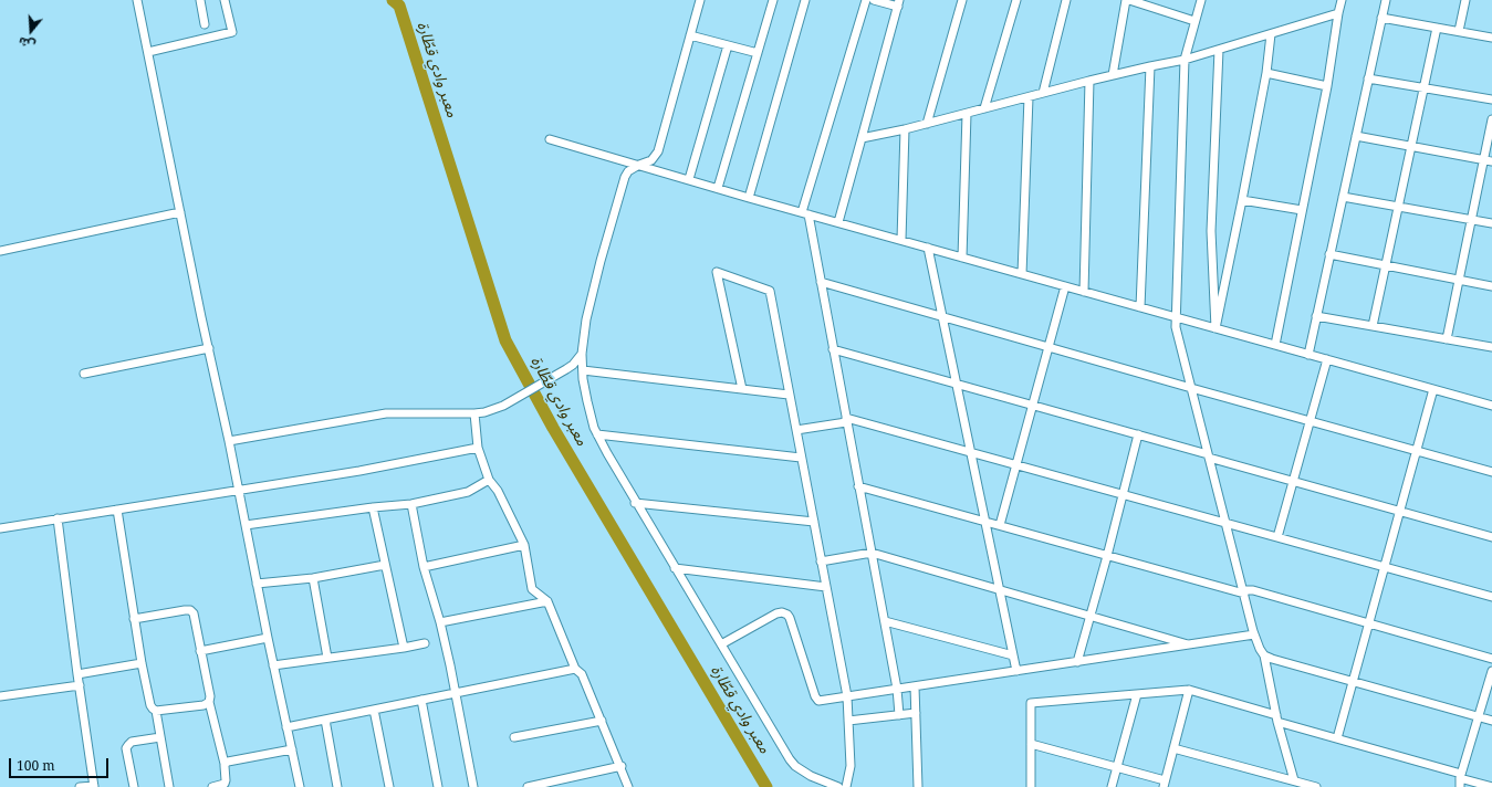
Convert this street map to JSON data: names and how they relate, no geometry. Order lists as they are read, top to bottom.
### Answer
{
  "water": ["معبر وادي قطّارة"],
  "scale_bar": "100 m",
  "north": "bottom"
}
